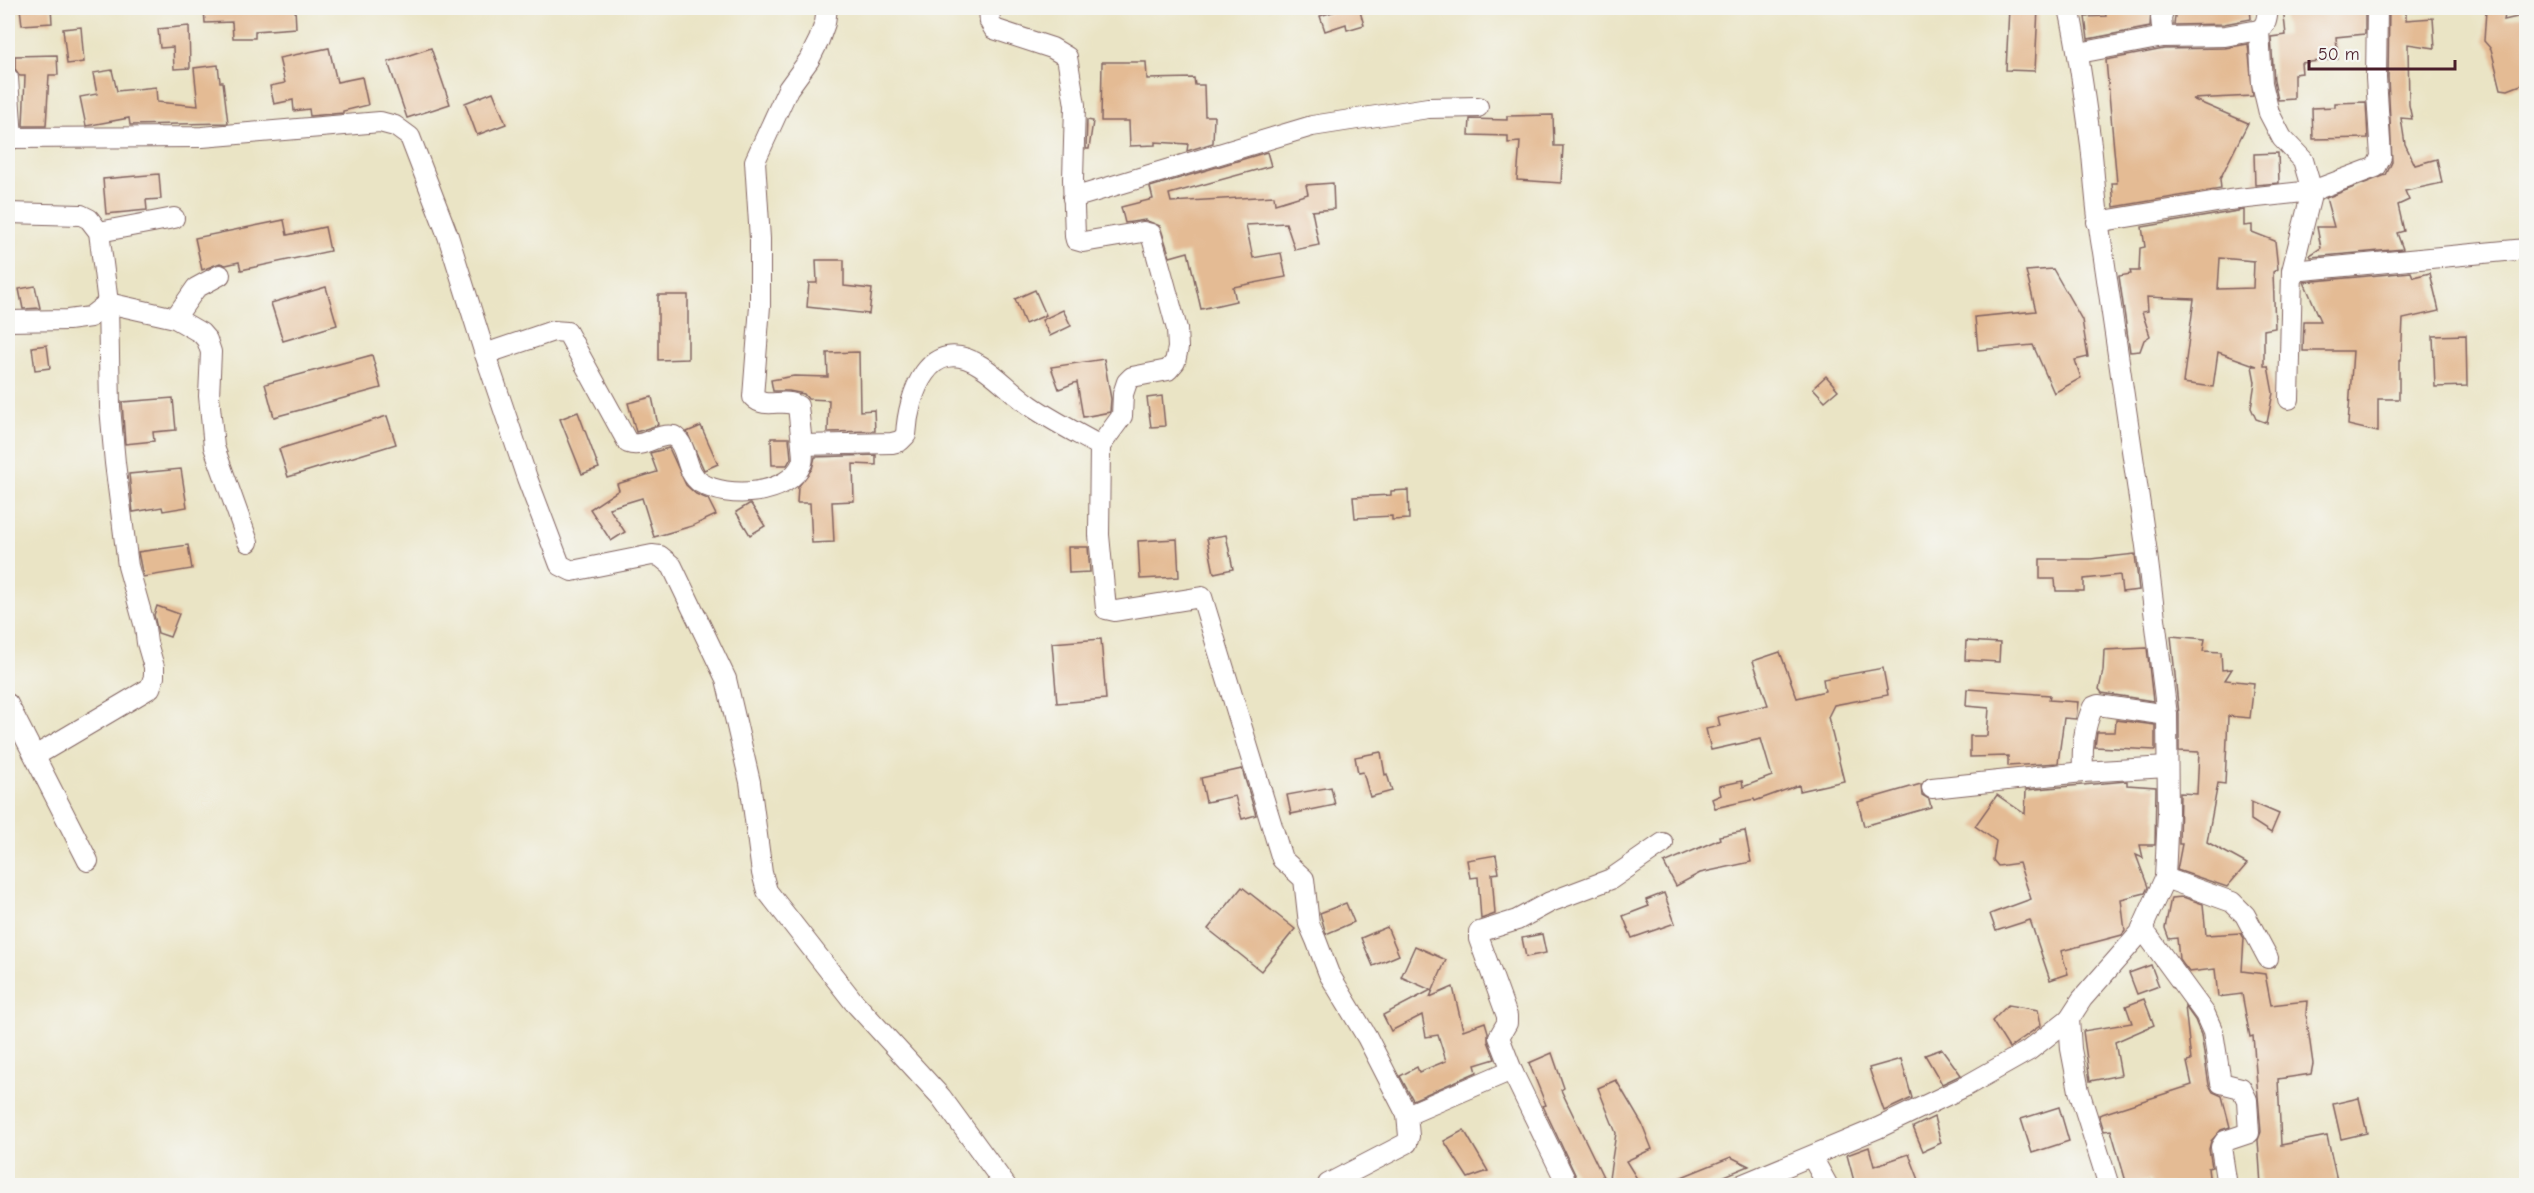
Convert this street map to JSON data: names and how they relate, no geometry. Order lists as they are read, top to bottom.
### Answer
{
  "scale_bar": "50 m"
}
